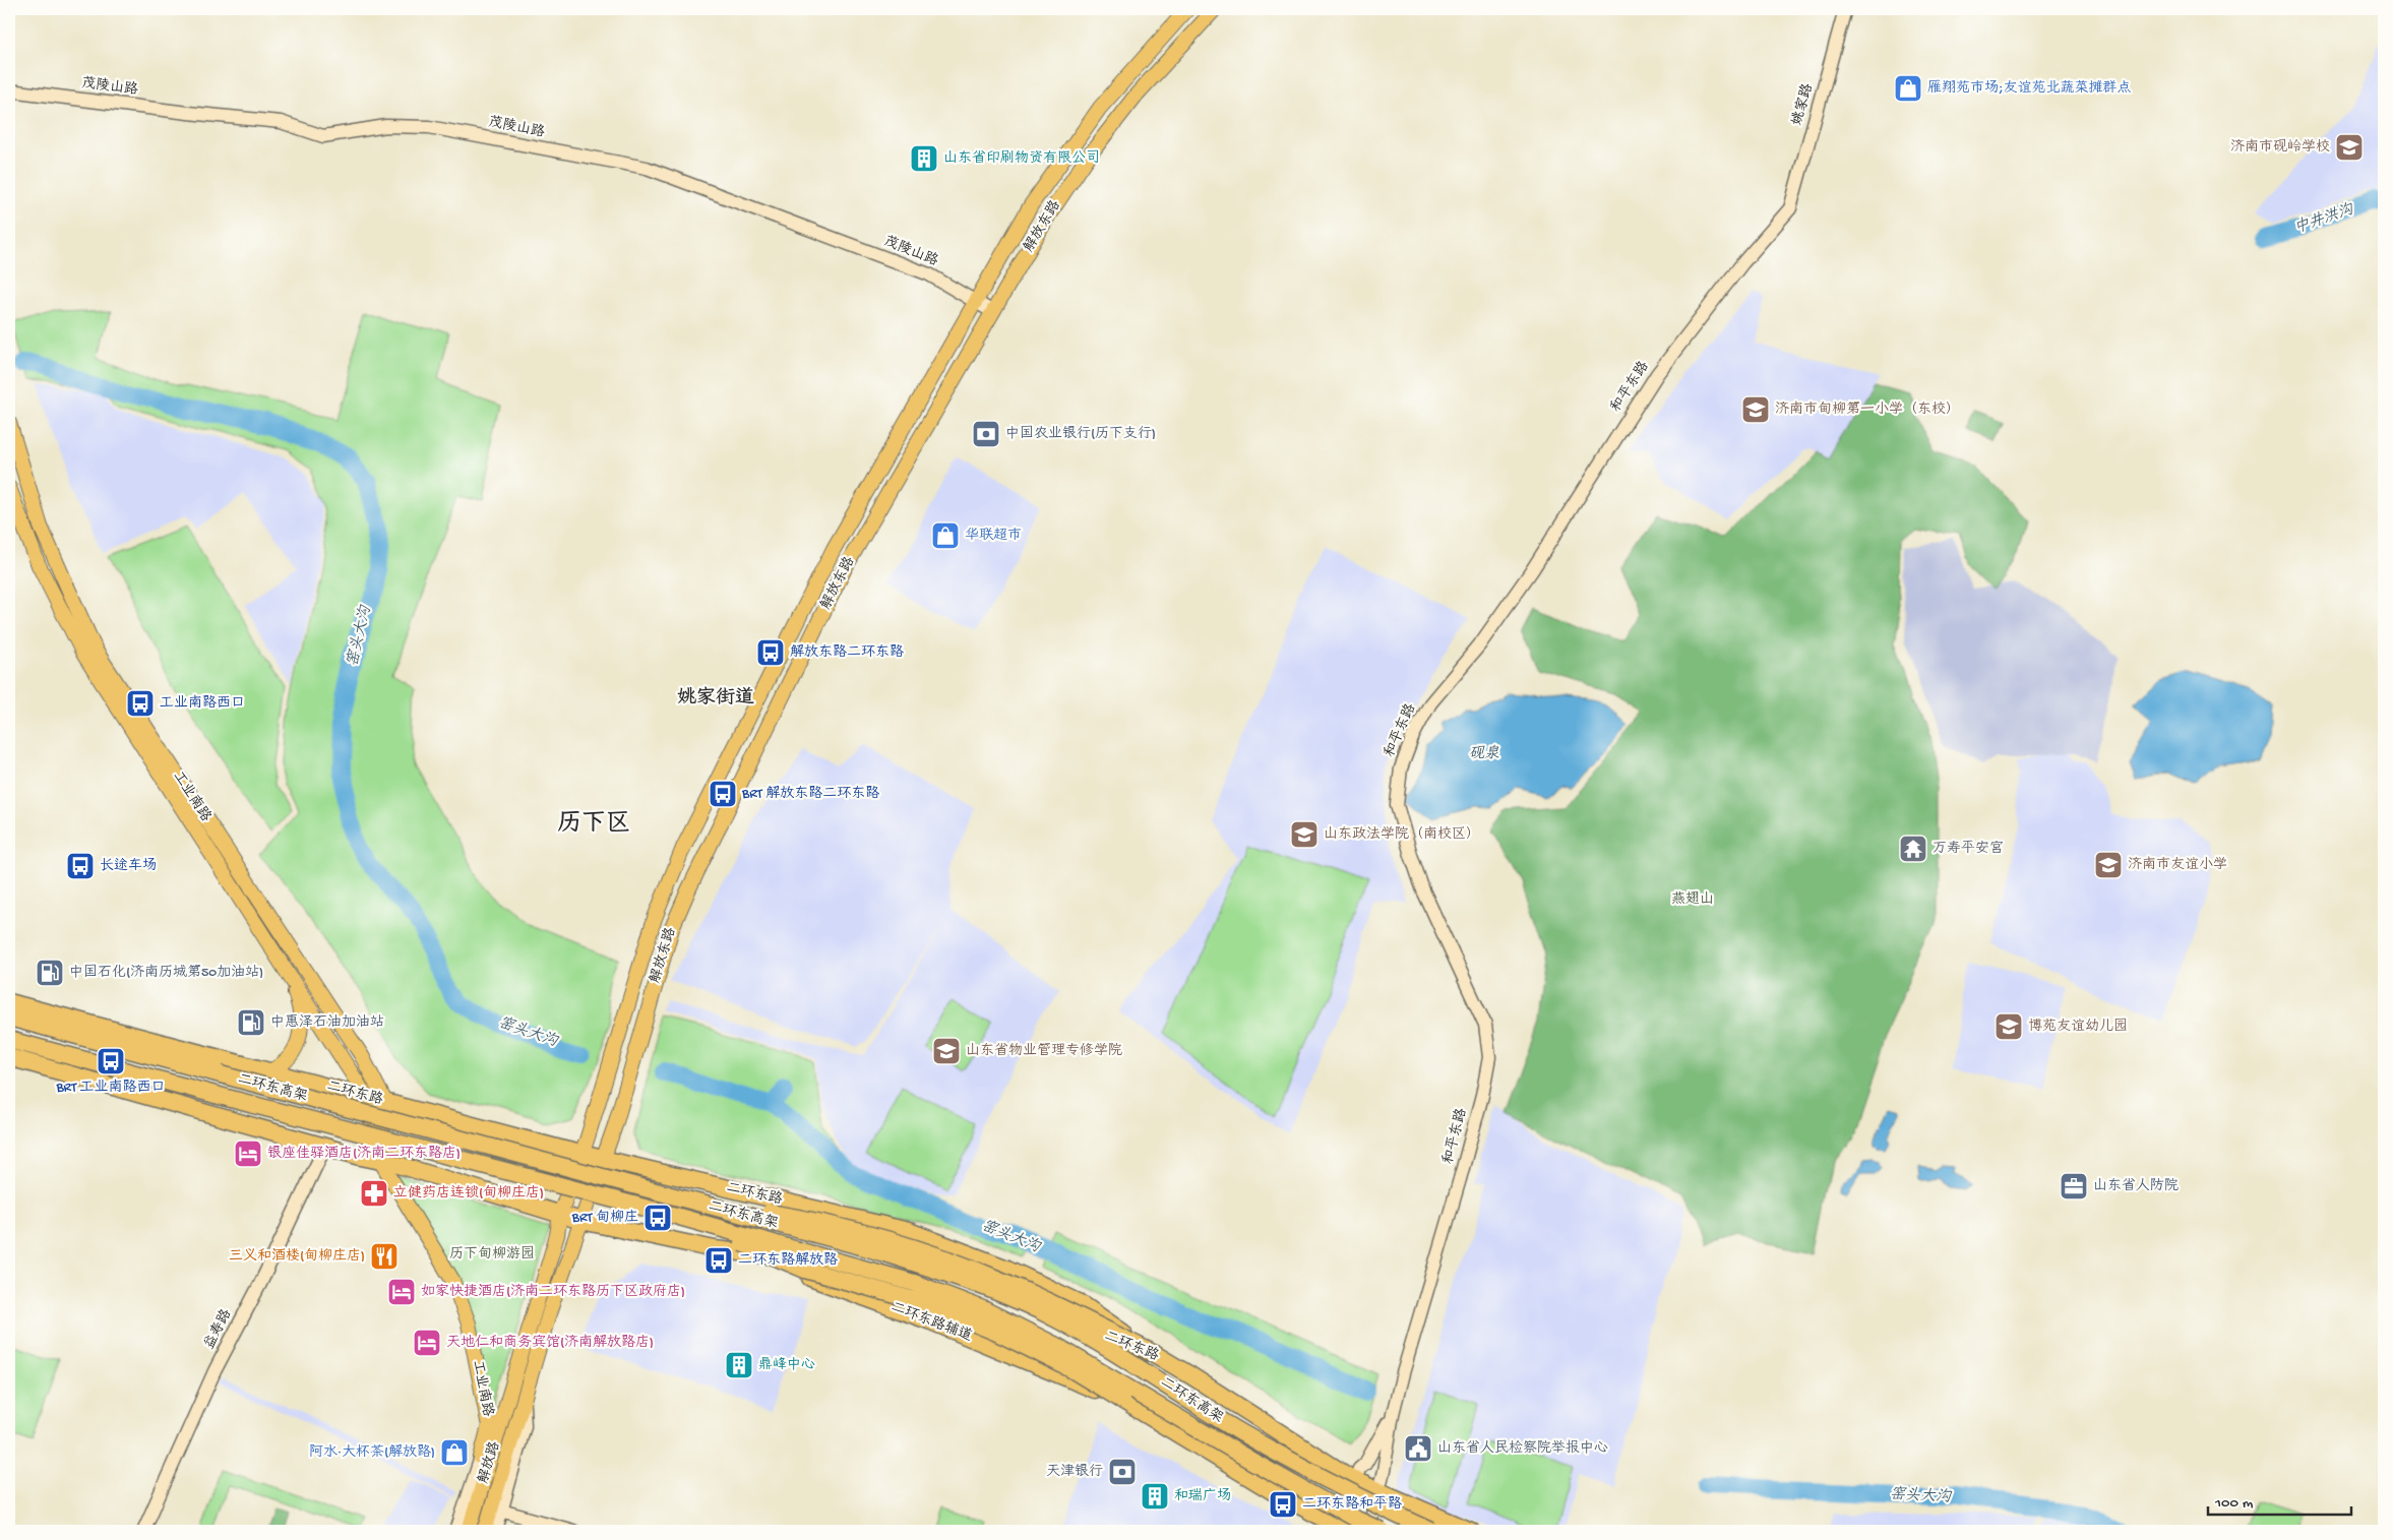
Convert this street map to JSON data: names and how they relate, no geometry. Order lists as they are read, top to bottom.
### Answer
{
  "streets": {
    "highway": ["二环东高架", "二环东路", "二环东路辅道"],
    "main road": [
      "茂陵山路",
      "姚家路",
      "解放东路",
      "和平东路",
      "工业南路",
      "益寿路",
      "解放路"
    ]
  },
  "crossings": [
    ["茂陵山路", "解放东路"],
    ["姚家路", "和平东路"],
    ["解放东路", "二环东路"],
    ["解放东路", "解放路"],
    ["和平东路", "二环东路"],
    ["工业南路", "二环东路"],
    ["工业南路", "解放路"]
  ],
  "districts": ["姚家街道", "历下区"],
  "water": ["中井洪沟", "窑头大沟", "砚泉"],
  "parks": ["燕翅山", "历下甸柳游园"],
  "places": {
    "shop": ["雁翔苑市场;友谊苑北蔬菜摊群点", "华联超市", "阿水·大杯茶(解放路)"],
    "school or university": [
      "济南市砚岭学校",
      "济南市甸柳第一小学（东校）",
      "山东政法学院（南校区）",
      "济南市友谊小学",
      "博苑友谊幼儿园",
      "山东省物业管理专修学院"
    ],
    "building": ["山东省印刷物资有限公司", "鼎峰中心", "和瑞广场"],
    "bank": ["中国农业银行(历下支行)", "天津银行"],
    "bus stop": [
      "解放东路二环东路",
      "工业南路西口",
      "BRT 解放东路二环东路",
      "长途车场",
      "BRT 工业南路西口",
      "BRT 甸柳庄",
      "二环东路解放路",
      "二环东路和平路"
    ],
    "temple": ["万寿平安宫"],
    "fuel station": ["中国石化(济南历城第50加油站)", "中惠泽石油加油站"],
    "hotel": ["银座佳驿酒店(济南二环东路店)", "如家快捷酒店(济南二环东路历下区政府店)", "天地仁和商务宾馆(济南解放路店)"],
    "office": ["山东省人防院"],
    "pharmacy": ["立健药店连锁(甸柳庄店)"],
    "restaurant": ["三义和酒楼(甸柳庄店)"],
    "public building": ["山东省人民检察院举报中心"]
  },
  "scale_bar": "100 m"
}
